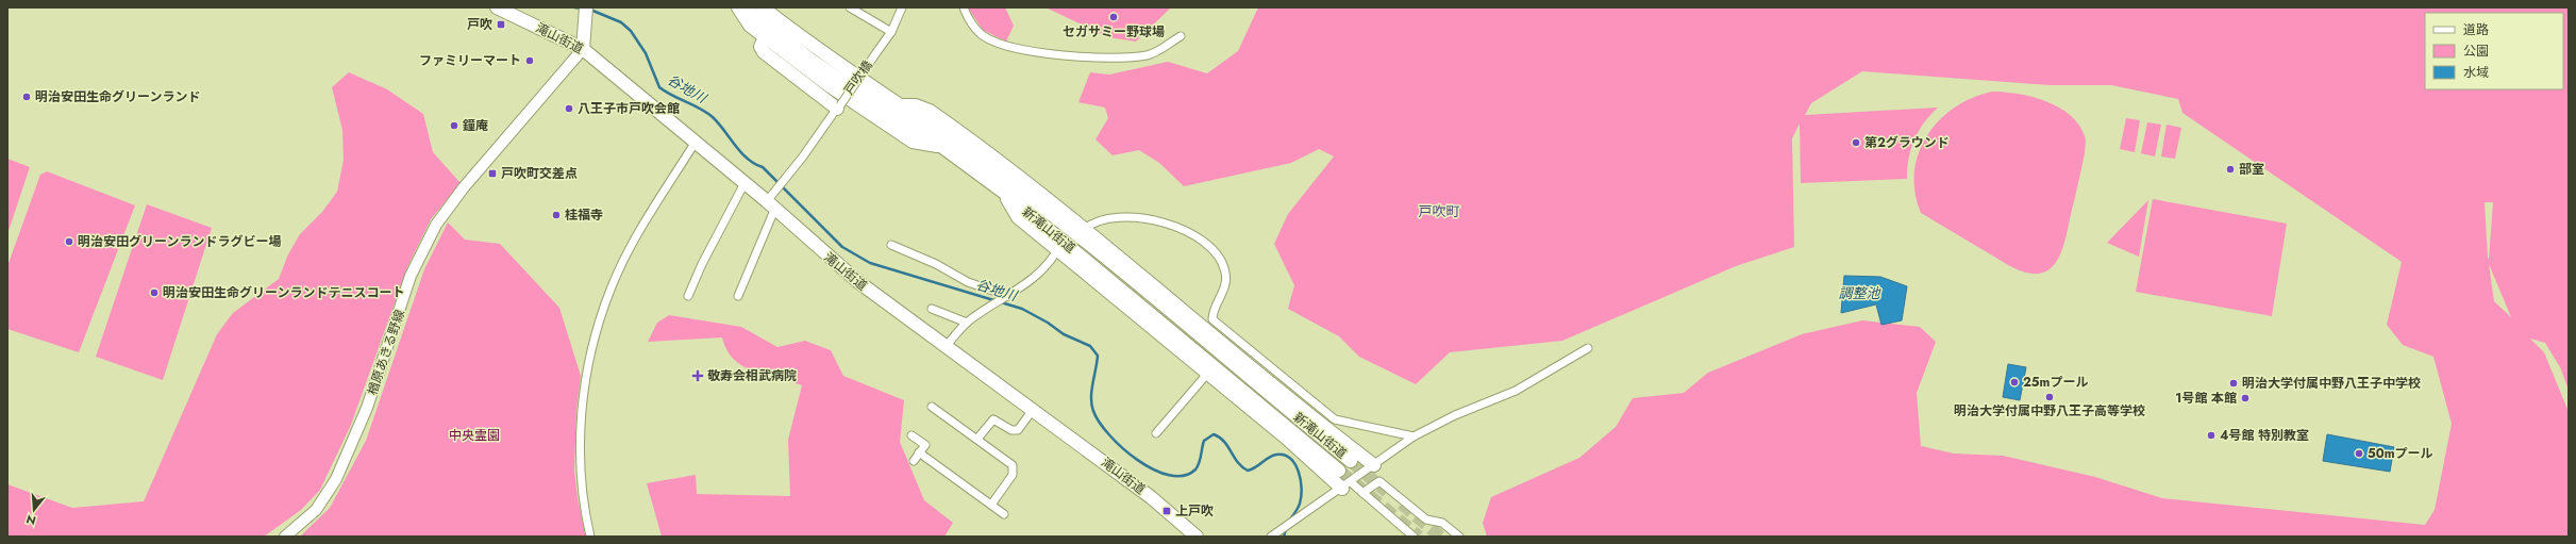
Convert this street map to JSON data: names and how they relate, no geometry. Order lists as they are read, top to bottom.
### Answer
{
  "streets": {
    "main road": ["滝山街道", "新滝山街道", "楢原あきる野線"],
    "street": ["戸吹橋"]
  },
  "crossings": [
    ["滝山街道", "戸吹橋"],
    ["滝山街道", "楢原あきる野線"]
  ],
  "districts": ["戸吹町"],
  "water": ["谷地川", "調整池"],
  "parks": ["中央霊園"],
  "places": {
    "other": [
      "セガサミー野球場",
      "ファミリーマート",
      "明治安田生命グリーンランド",
      "八王子市戸吹会館",
      "鐘庵",
      "第2グラウンド",
      "部室",
      "桂福寺",
      "明治安田グリーンランドラグビー場",
      "明治安田生命グリーンランドテニスコート",
      "25mプール",
      "明治大学付属中野八王子中学校",
      "明治大学付属中野八王子高等学校",
      "1号館 本館",
      "4号館 特別教室",
      "50mプール"
    ],
    "transit": ["戸吹", "戸吹町交差点", "上戸吹"],
    "health": ["敬寿会相武病院"]
  },
  "legend": ["道路", "公園", "水域"],
  "north": "bottom"
}
